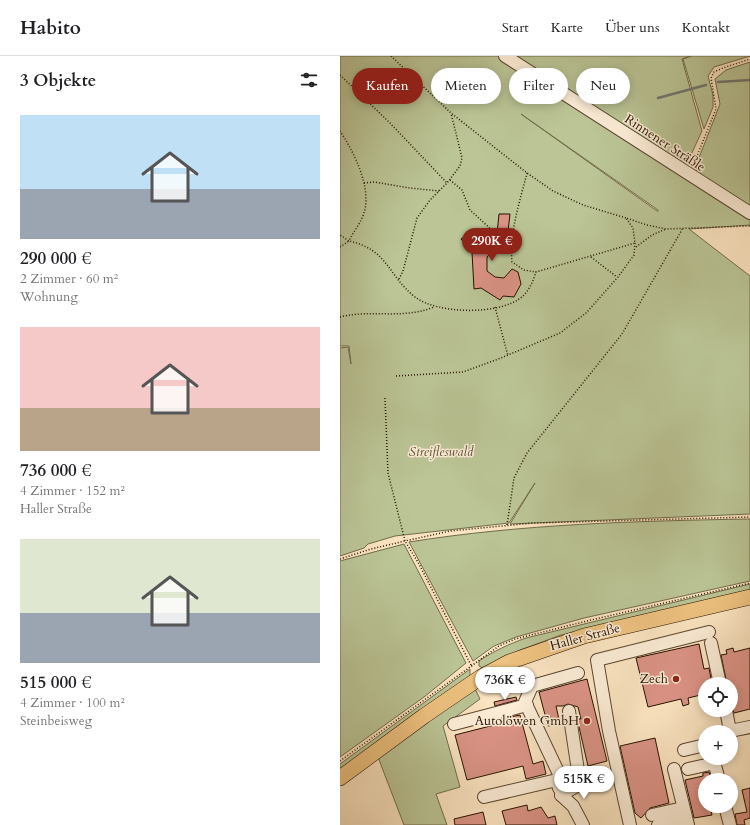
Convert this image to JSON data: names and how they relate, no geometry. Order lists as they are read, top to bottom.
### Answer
{
  "streets": {
    "main road": ["Haller Straße"],
    "street": ["Rinnener Sträßle"]
  },
  "parks": ["Streifleswald"],
  "places": ["Zech", "Autolöwen GmbH"],
  "page": {
    "header": "Habito",
    "nav": [
      "Start",
      "Karte",
      "Über uns",
      "Kontakt"
    ],
    "heading": "3 Objekte",
    "chip": [
      "Kaufen",
      "Mieten",
      "Filter",
      "Neu"
    ],
    "list": [
      {
        "name": "290 000 €",
        "note": "2 Zimmer · 60 m² · Wohnung"
      },
      {
        "name": "736 000 €",
        "note": "4 Zimmer · 152 m² · Haller Straße"
      },
      {
        "name": "515 000 €",
        "note": "4 Zimmer · 100 m² · Steinbeisweg"
      }
    ],
    "price": ["290K €", "736K €", "515K €"],
    "map_buttons": ["+", "−"]
  }
}
